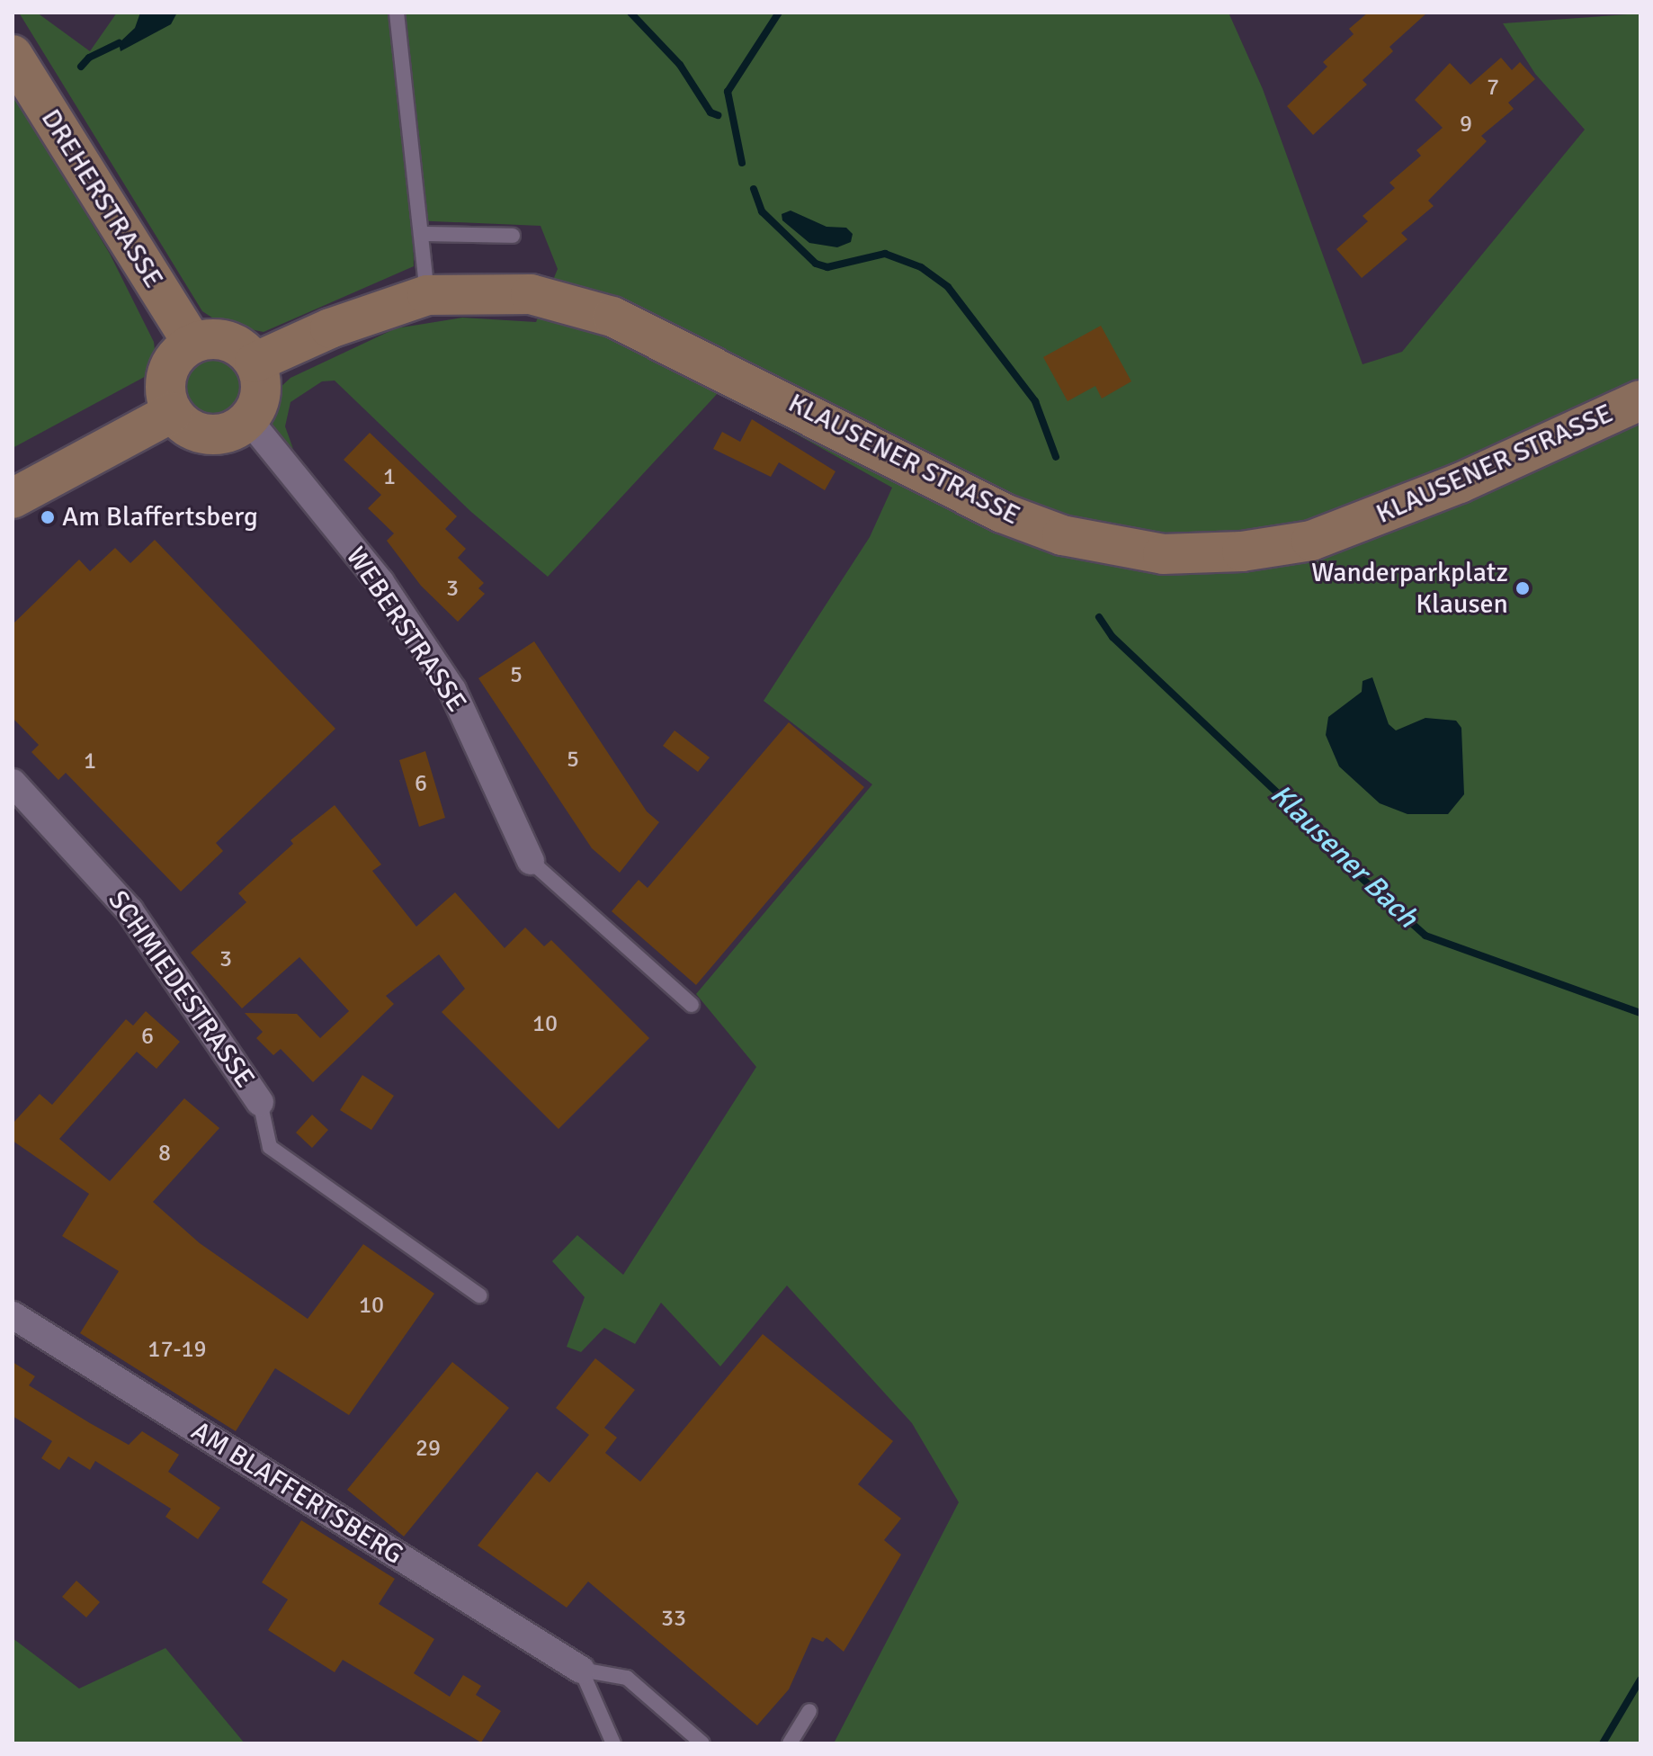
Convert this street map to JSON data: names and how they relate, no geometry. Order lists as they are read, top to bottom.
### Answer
{
  "streets": {
    "main road": ["DREHERSTRASSE", "KLAUSENER STRASSE"],
    "street": ["WEBERSTRASSE", "SCHMIEDESTRASSE", "AM BLAFFERTSBERG"]
  },
  "crossings": [
    ["DREHERSTRASSE", "KLAUSENER STRASSE"],
    ["DREHERSTRASSE", "WEBERSTRASSE"],
    ["KLAUSENER STRASSE", "WEBERSTRASSE"]
  ],
  "water": ["Klausener Bach"],
  "places": ["Am Blaffertsberg", "Wanderparkplatz Klausen"],
  "house_numbers": [
    "7",
    "9",
    "1",
    "3",
    "5",
    "5",
    "1",
    "6",
    "3",
    "10",
    "6",
    "8",
    "10",
    "17-19",
    "29",
    "33"
  ]
}
